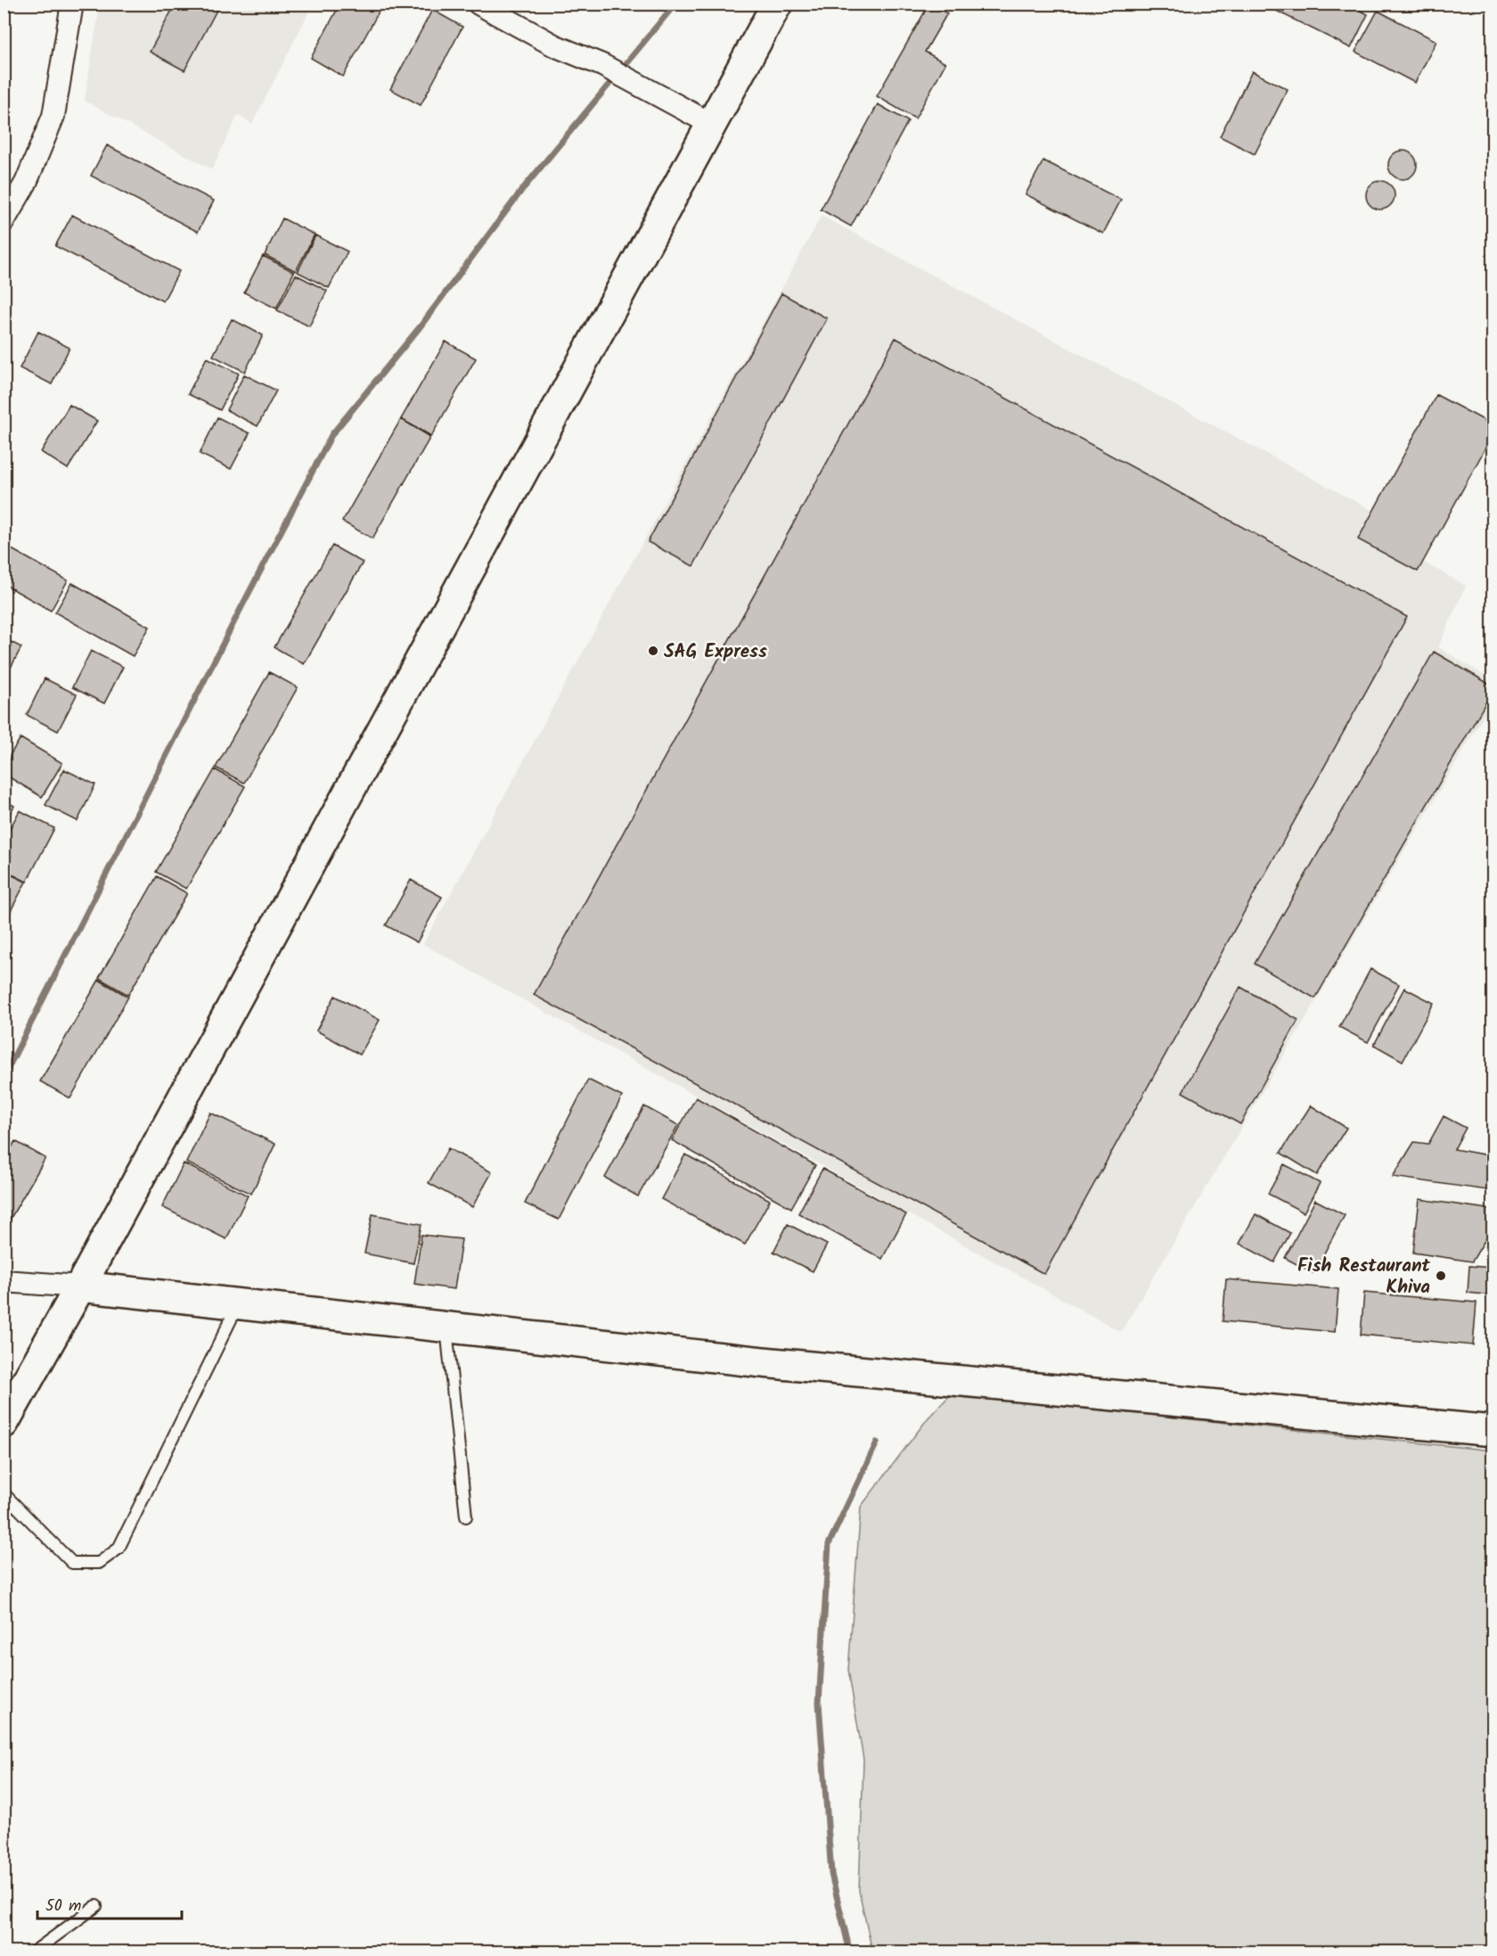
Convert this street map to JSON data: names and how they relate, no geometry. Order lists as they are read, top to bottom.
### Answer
{
  "places": ["SAG Express", "Fish Restaurant Khiva"],
  "scale_bar": "50 m"
}
